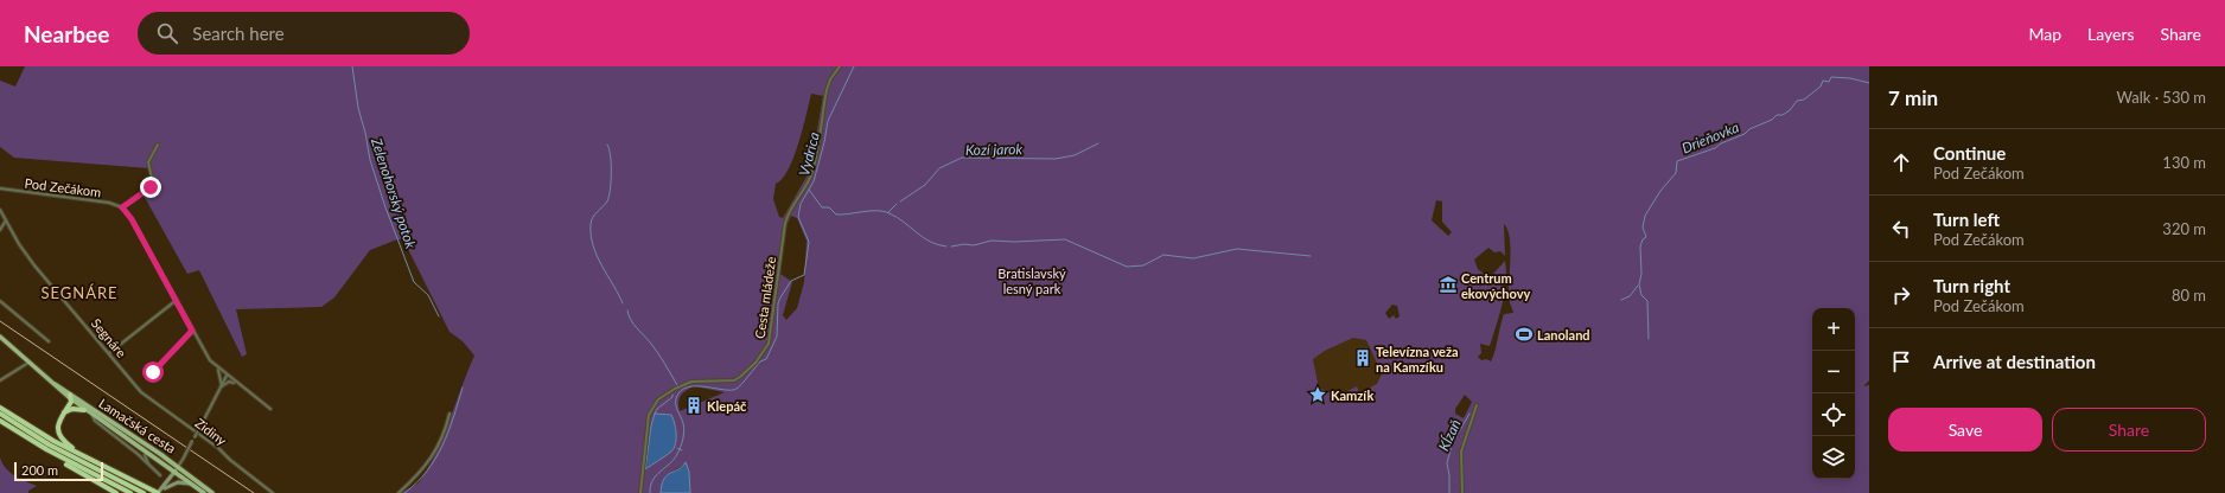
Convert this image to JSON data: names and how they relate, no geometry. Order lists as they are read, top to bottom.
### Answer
{
  "streets": {
    "main road": ["Lamačská cesta"],
    "street": [
      "Pod Zečákom",
      "Cesta mládeže",
      "Segnáre",
      "Zidiny"
    ]
  },
  "crossings": [
    ["Segnáre", "Zidiny"]
  ],
  "districts": ["SEGNÁRE"],
  "water": [
    "Drieňovka",
    "Kozí jarok",
    "Vydrica",
    "Zelenohorský potok",
    "Kĺzaň"
  ],
  "parks": ["Bratislavský lesný park"],
  "places": {
    "museum": ["Centrum ekovýchovy"],
    "sports": ["Lanoland"],
    "building": ["Televízna veža na Kamzíku", "Klepáč"],
    "place": ["Kamzík"]
  },
  "scale_bar": "200 m",
  "page": {
    "header": "Nearbee",
    "search": "Search here",
    "nav": ["Map", "Layers", "Share"],
    "heading": ["7 min", "Walk · 530 m"],
    "list": [
      ["Continue", "Pod Zečákom", "130 m"],
      ["Turn left", "Pod Zečákom", "320 m"],
      ["Turn right", "Pod Zečákom", "80 m"],
      "Arrive at destination"
    ],
    "map_buttons": ["+", "−"],
    "buttons": ["Save", "Share"],
    "scale": "200 m"
  }
}
